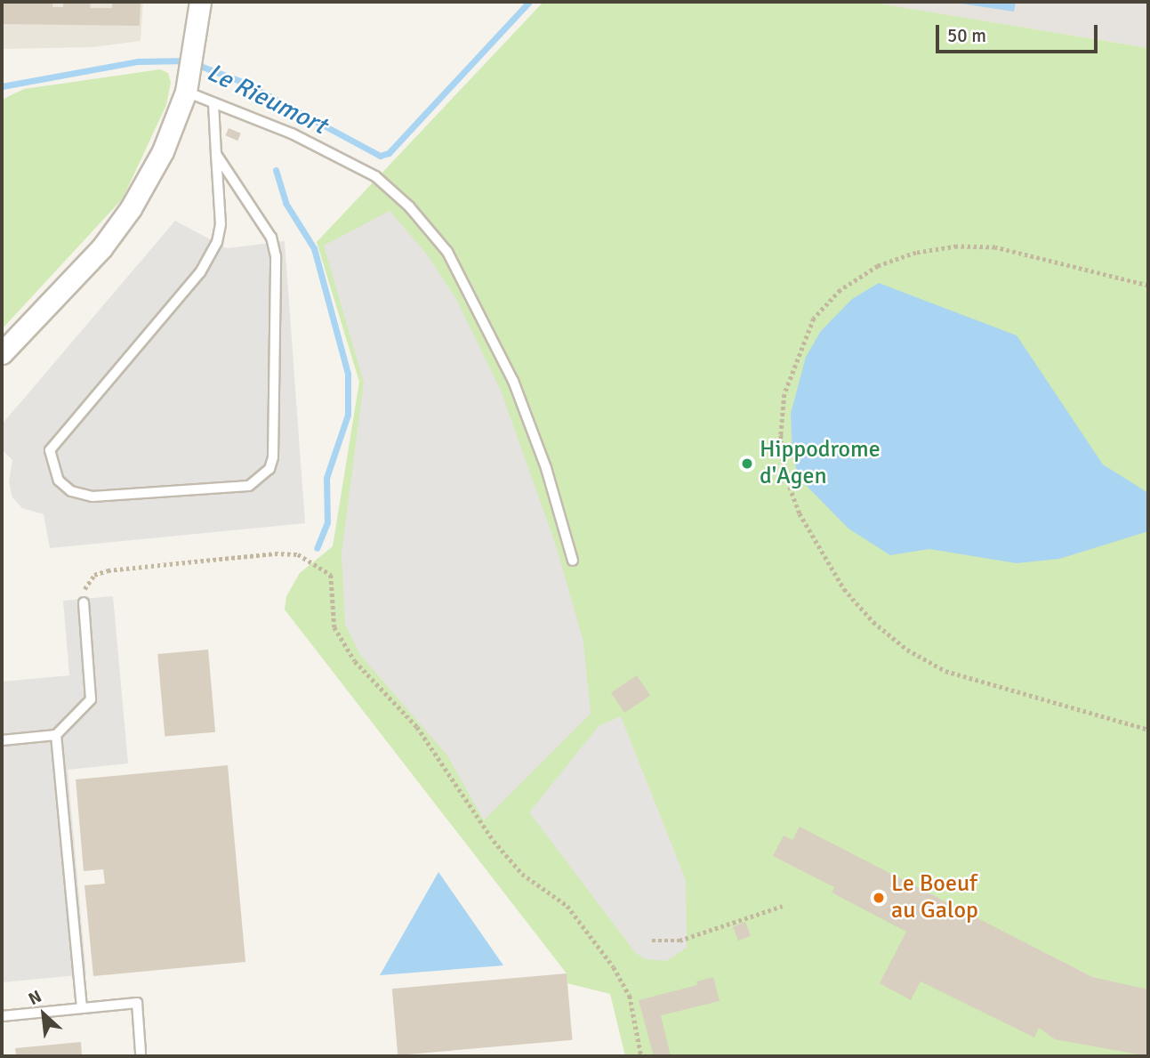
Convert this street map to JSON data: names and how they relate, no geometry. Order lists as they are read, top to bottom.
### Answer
{
  "water": ["Le Rieumort"],
  "places": ["Hippodrome d'Agen", "Le Boeuf au Galop"],
  "scale_bar": "50 m",
  "north": "top left"
}
